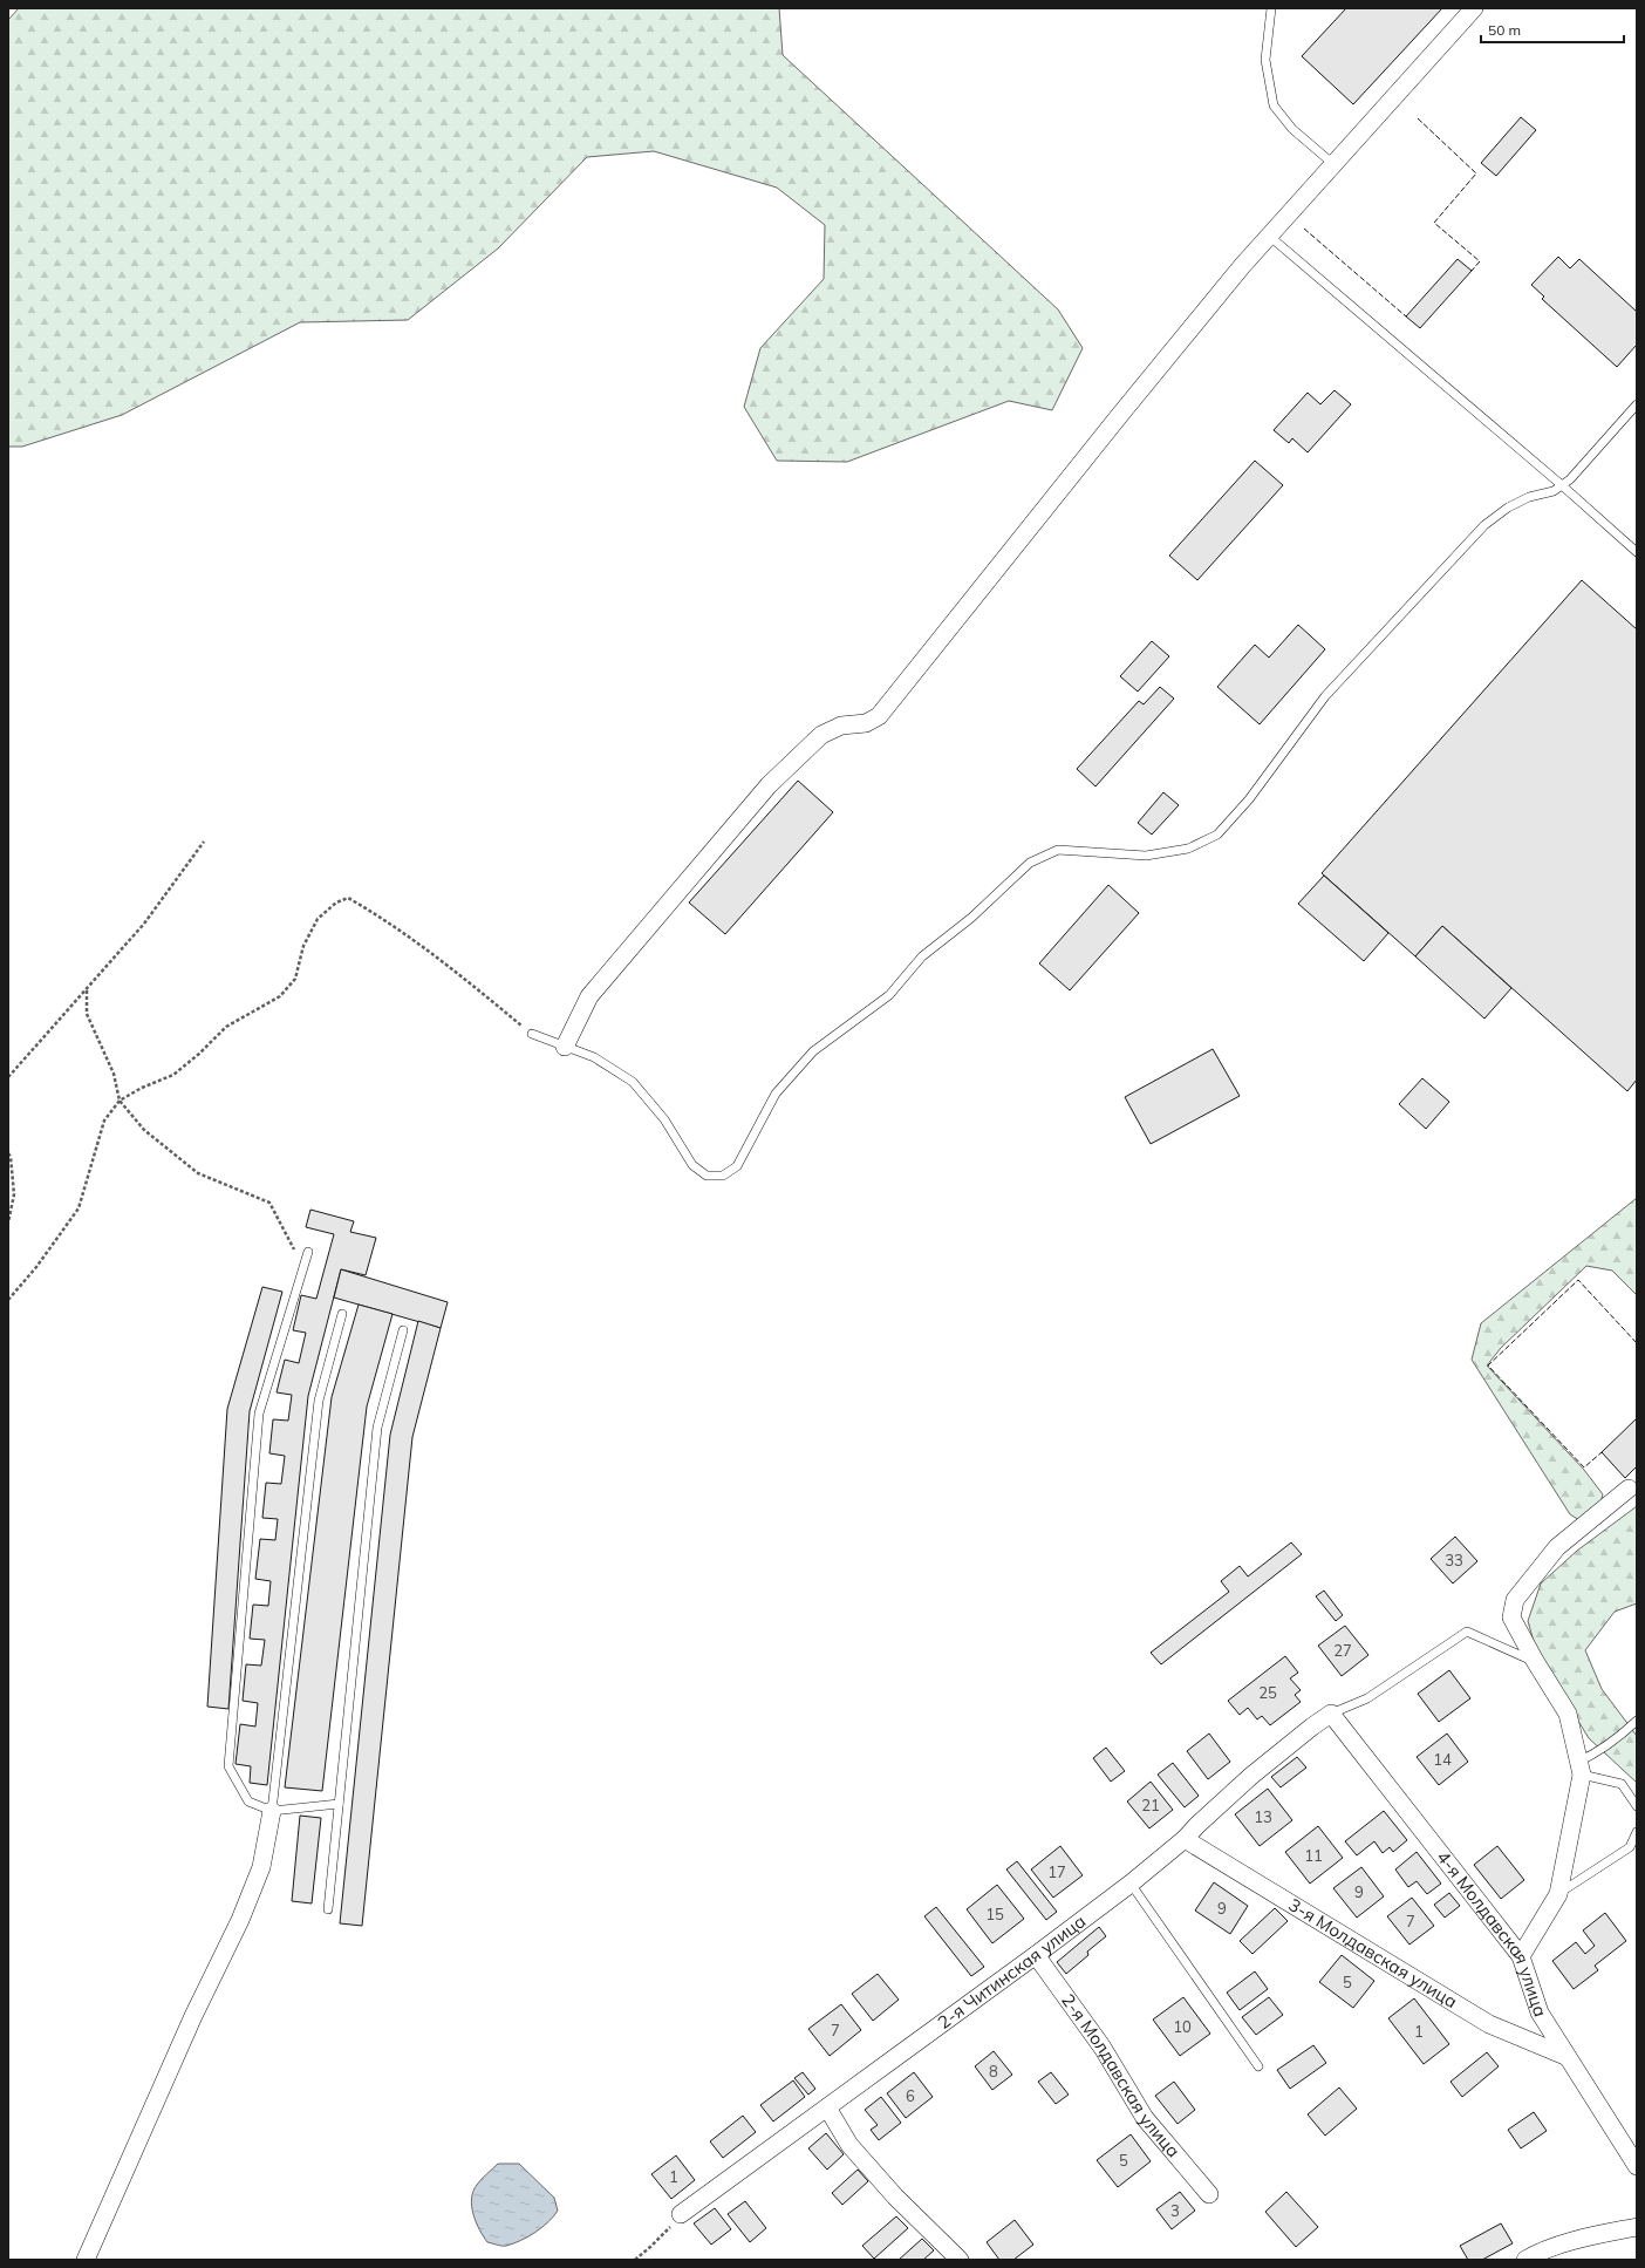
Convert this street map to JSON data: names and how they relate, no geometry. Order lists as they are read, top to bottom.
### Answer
{
  "streets": {
    "street": [
      "4-я Молдавская улица",
      "3-я Молдавская улица",
      "2-я Читинская улица",
      "2-я Молдавская улица"
    ]
  },
  "crossings": [
    ["4-я Молдавская улица", "3-я Молдавская улица"],
    ["4-я Молдавская улица", "2-я Читинская улица"],
    ["3-я Молдавская улица", "2-я Читинская улица"],
    ["2-я Читинская улица", "2-я Молдавская улица"]
  ],
  "house_numbers": [
    "33",
    "27",
    "25",
    "14",
    "21",
    "13",
    "11",
    "17",
    "9",
    "9",
    "15",
    "7",
    "5",
    "10",
    "7",
    "1",
    "8",
    "6",
    "5",
    "1",
    "3"
  ],
  "scale_bar": "50 m"
}
